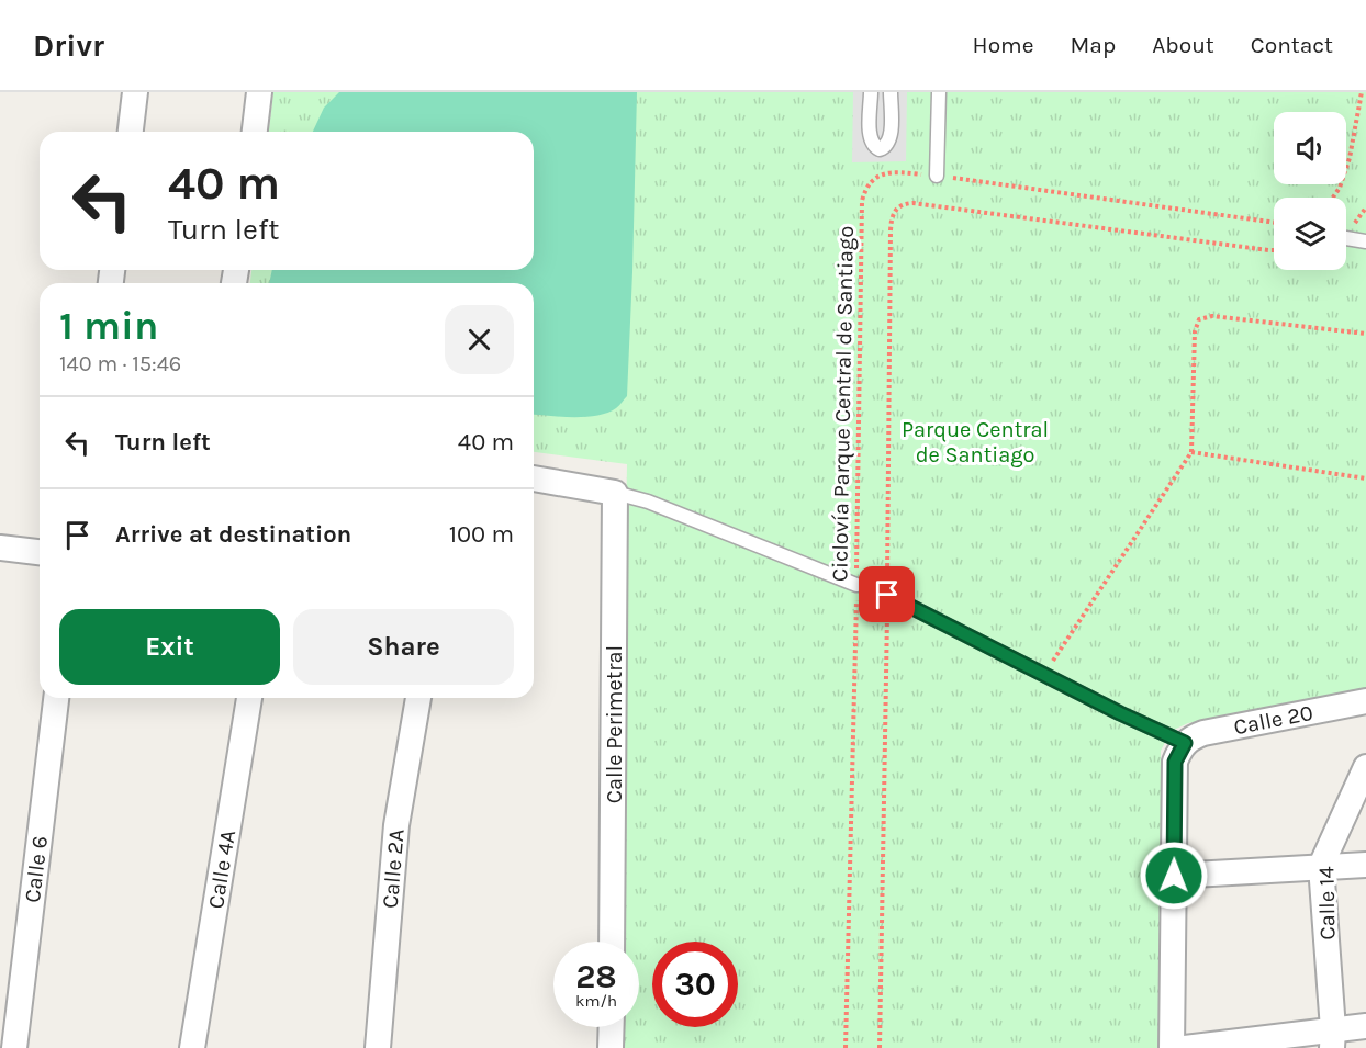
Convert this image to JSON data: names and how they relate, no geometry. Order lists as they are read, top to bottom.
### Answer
{
  "streets": {
    "street": [
      "Calle 20",
      "Calle Perimetral",
      "Calle 6",
      "Calle 4A",
      "Calle 2A",
      "Calle 14"
    ],
    "path": ["Ciclovía Parque Central de Santiago"]
  },
  "parks": ["Parque Central de Santiago"],
  "page": {
    "header": "Drivr",
    "nav": [
      "Home",
      "Map",
      "About",
      "Contact"
    ],
    "turn": ["40 m", "Turn left"],
    "heading": ["1 min", "140 m · 15:46"],
    "list": [
      {
        "name": "Turn left",
        "value": "40 m"
      },
      {
        "name": "Arrive at destination",
        "value": "100 m"
      }
    ],
    "buttons": ["Exit", "Share"],
    "speed": "28 km/h",
    "limit": "30"
  }
}
